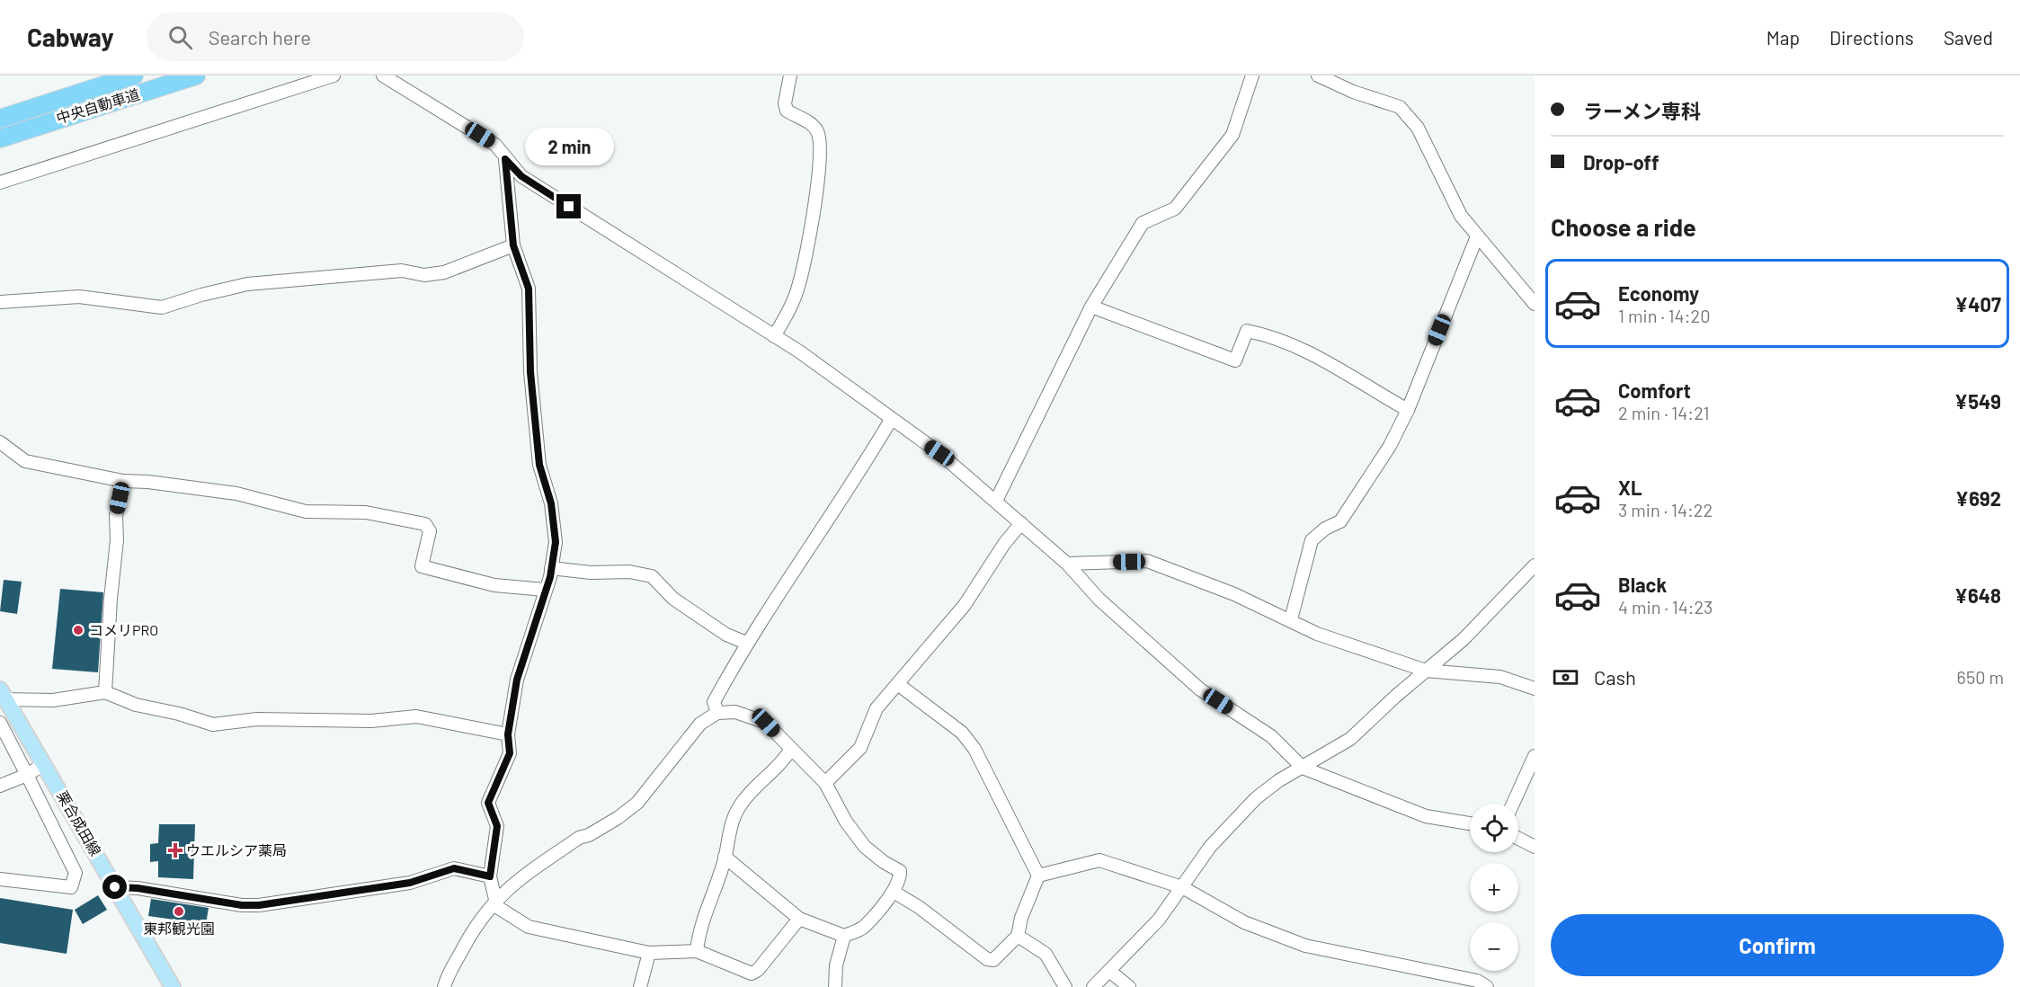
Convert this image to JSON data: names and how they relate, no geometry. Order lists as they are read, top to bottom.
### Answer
{
  "streets": {
    "highway": ["中央自動車道"],
    "main road": ["栗合成田線"]
  },
  "places": {
    "other": ["コメリPRO", "東邦観光園"],
    "health": ["ウエルシア薬局"]
  },
  "page": {
    "header": "Cabway",
    "search": "Search here",
    "nav": ["Map", "Directions", "Saved"],
    "banner": ["ラーメン専科", "Drop-off"],
    "bubble": "2 min",
    "heading": "Choose a ride",
    "list": [
      {
        "name": "Economy",
        "note": "1 min · 14:20",
        "value": "¥407"
      },
      {
        "name": "Comfort",
        "note": "2 min · 14:21",
        "value": "¥549"
      },
      {
        "name": "XL",
        "note": "3 min · 14:22",
        "value": "¥692"
      },
      {
        "name": "Black",
        "note": "4 min · 14:23",
        "value": "¥648"
      }
    ],
    "pay": ["Cash", "650 m"],
    "map_buttons": ["+", "−"],
    "buttons": "Confirm"
  }
}
